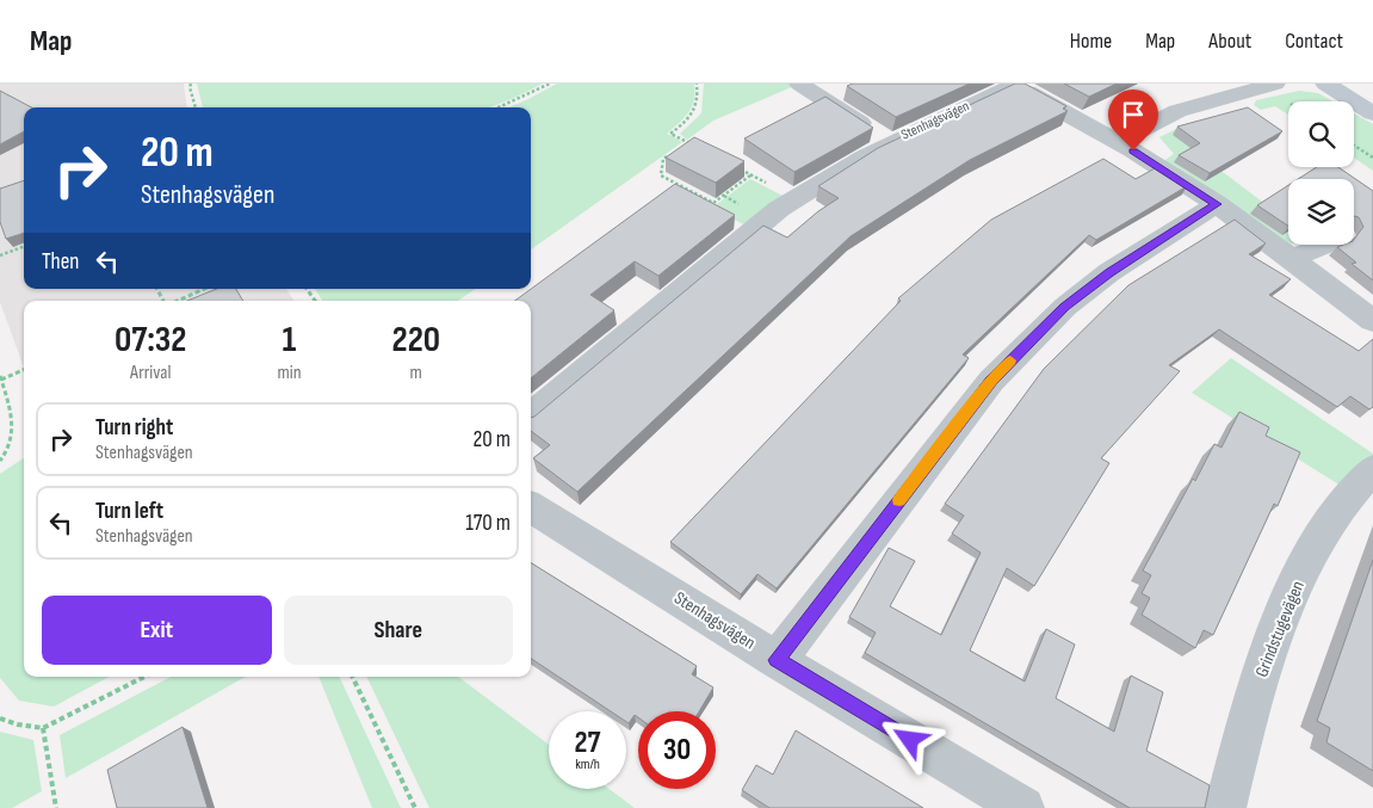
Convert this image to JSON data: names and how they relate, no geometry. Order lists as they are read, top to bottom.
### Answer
{
  "streets": {
    "street": ["Stenhagsvägen", "Grindstugevägen"]
  },
  "page": {
    "header": "Map",
    "nav": [
      "Home",
      "Map",
      "About",
      "Contact"
    ],
    "turn": ["20 m", "Stenhagsvägen"],
    "then": "Then",
    "eta": [
      "07:32",
      "Arrival",
      "1",
      "min",
      "220",
      "m"
    ],
    "list": [
      {
        "name": "Turn right",
        "note": "Stenhagsvägen",
        "value": "20 m"
      },
      {
        "name": "Turn left",
        "note": "Stenhagsvägen",
        "value": "170 m"
      }
    ],
    "buttons": ["Exit", "Share"],
    "speed": "27 km/h",
    "limit": "30"
  }
}
